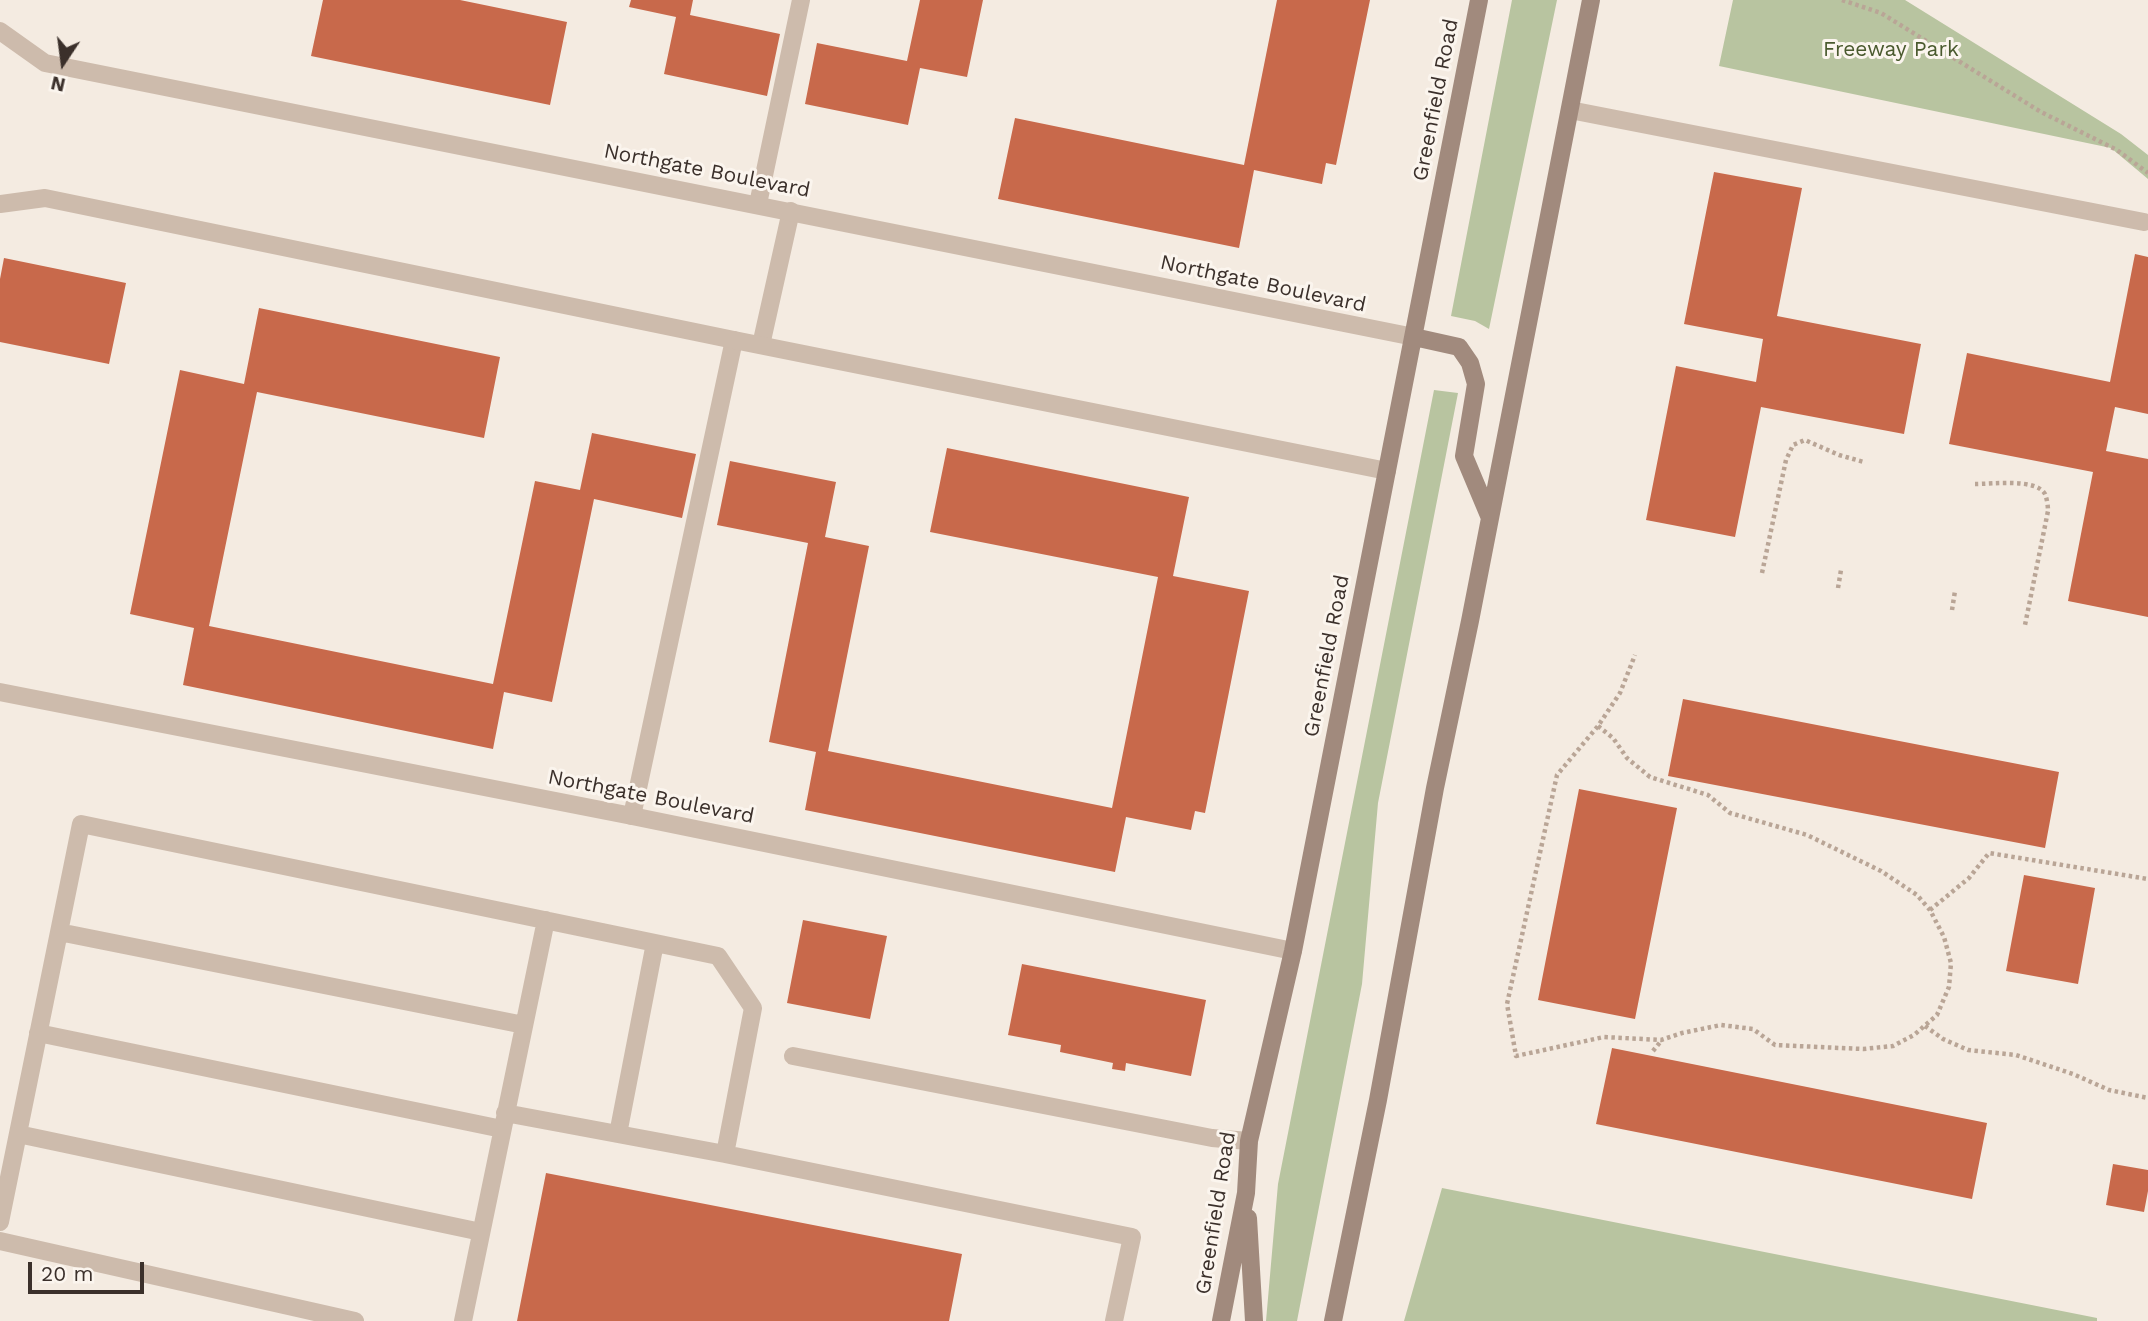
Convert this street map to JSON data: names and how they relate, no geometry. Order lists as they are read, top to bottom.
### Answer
{
  "streets": {
    "main road": ["Greenfield Road"],
    "street": ["Northgate Boulevard"]
  },
  "crossings": [
    ["Greenfield Road", "Northgate Boulevard"]
  ],
  "parks": ["Freeway Park"],
  "scale_bar": "20 m",
  "north": "bottom"
}
